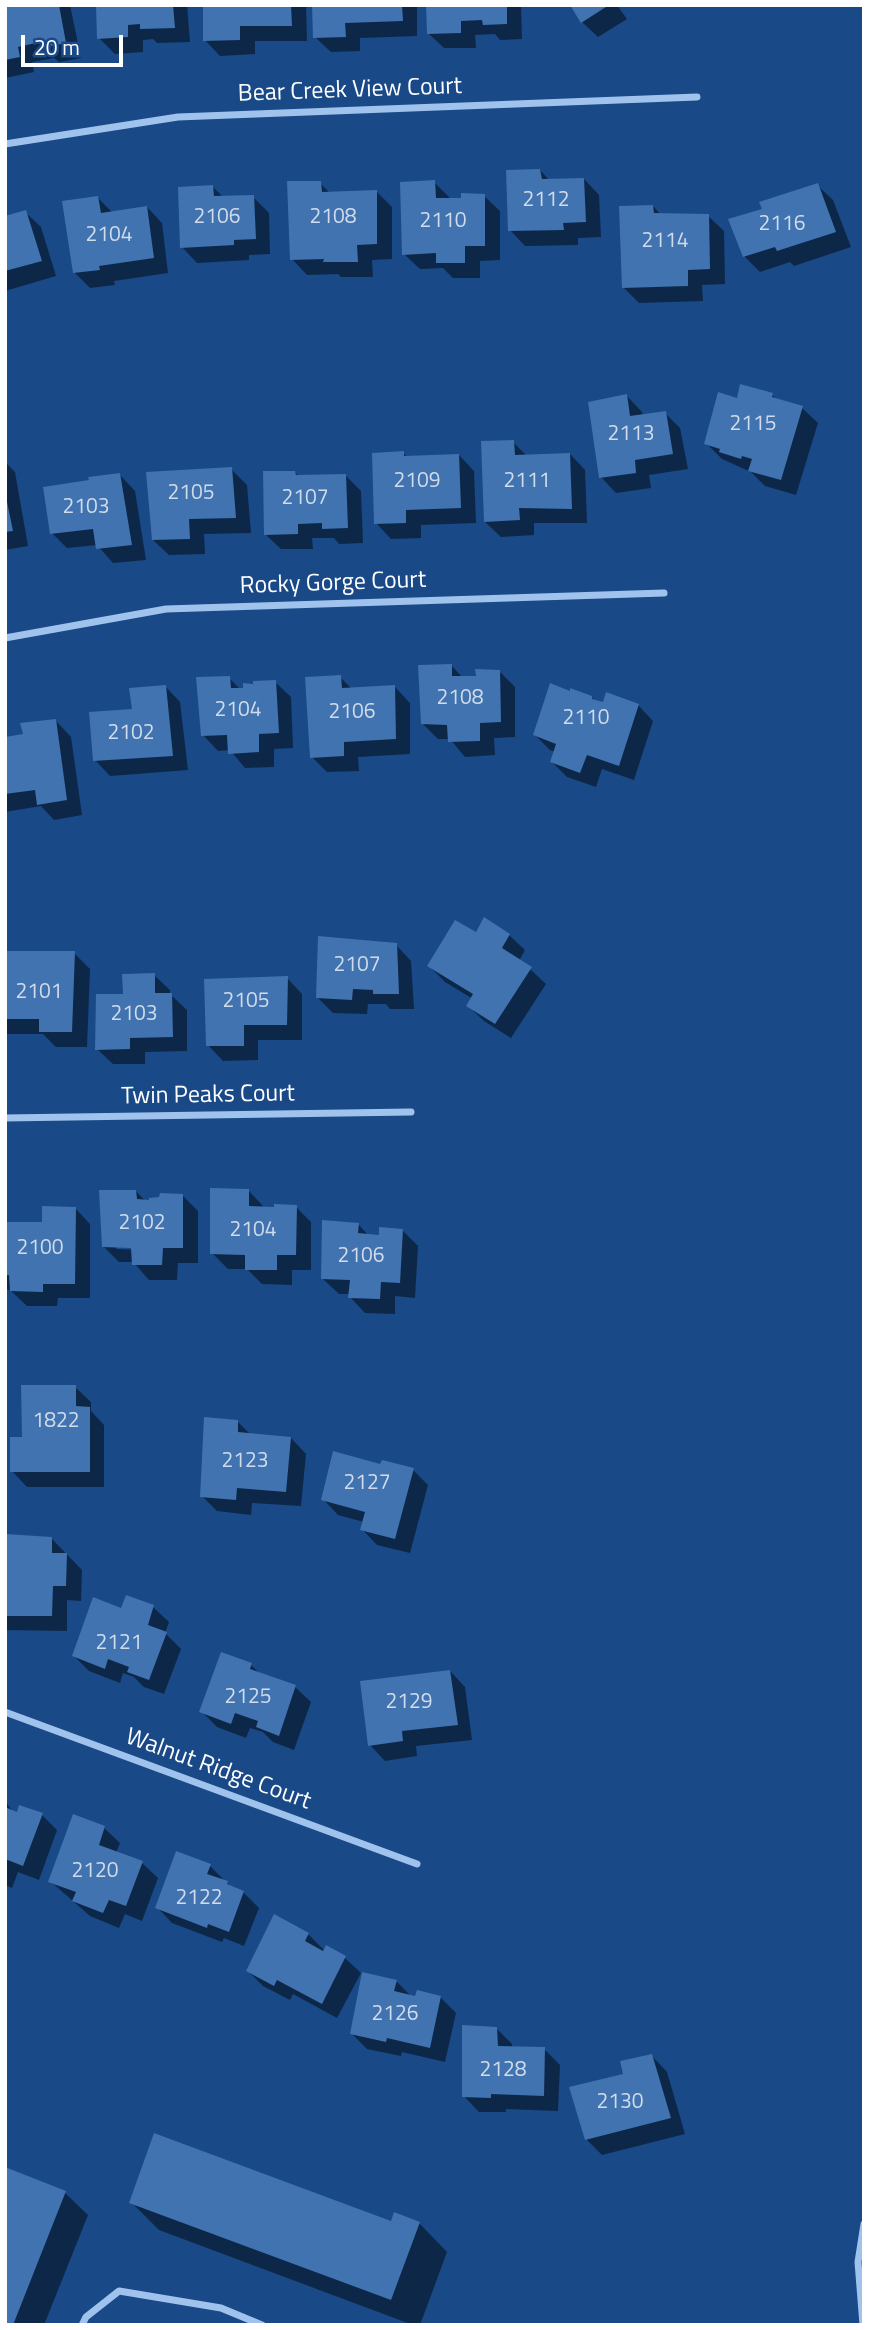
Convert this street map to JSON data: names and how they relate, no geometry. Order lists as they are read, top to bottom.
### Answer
{
  "streets": {
    "street": [
      "Bear Creek View Court",
      "Rocky Gorge Court",
      "Twin Peaks Court",
      "Walnut Ridge Court"
    ]
  },
  "house_numbers": [
    "2112",
    "2106",
    "2108",
    "2110",
    "2116",
    "2104",
    "2114",
    "2115",
    "2113",
    "2109",
    "2111",
    "2105",
    "2107",
    "2103",
    "2108",
    "2104",
    "2106",
    "2110",
    "2102",
    "2107",
    "2101",
    "2105",
    "2103",
    "2102",
    "2104",
    "2100",
    "2106",
    "1822",
    "2123",
    "2127",
    "2121",
    "2125",
    "2129",
    "2120",
    "2122",
    "2126",
    "2128",
    "2130"
  ],
  "scale_bar": "20 m"
}
